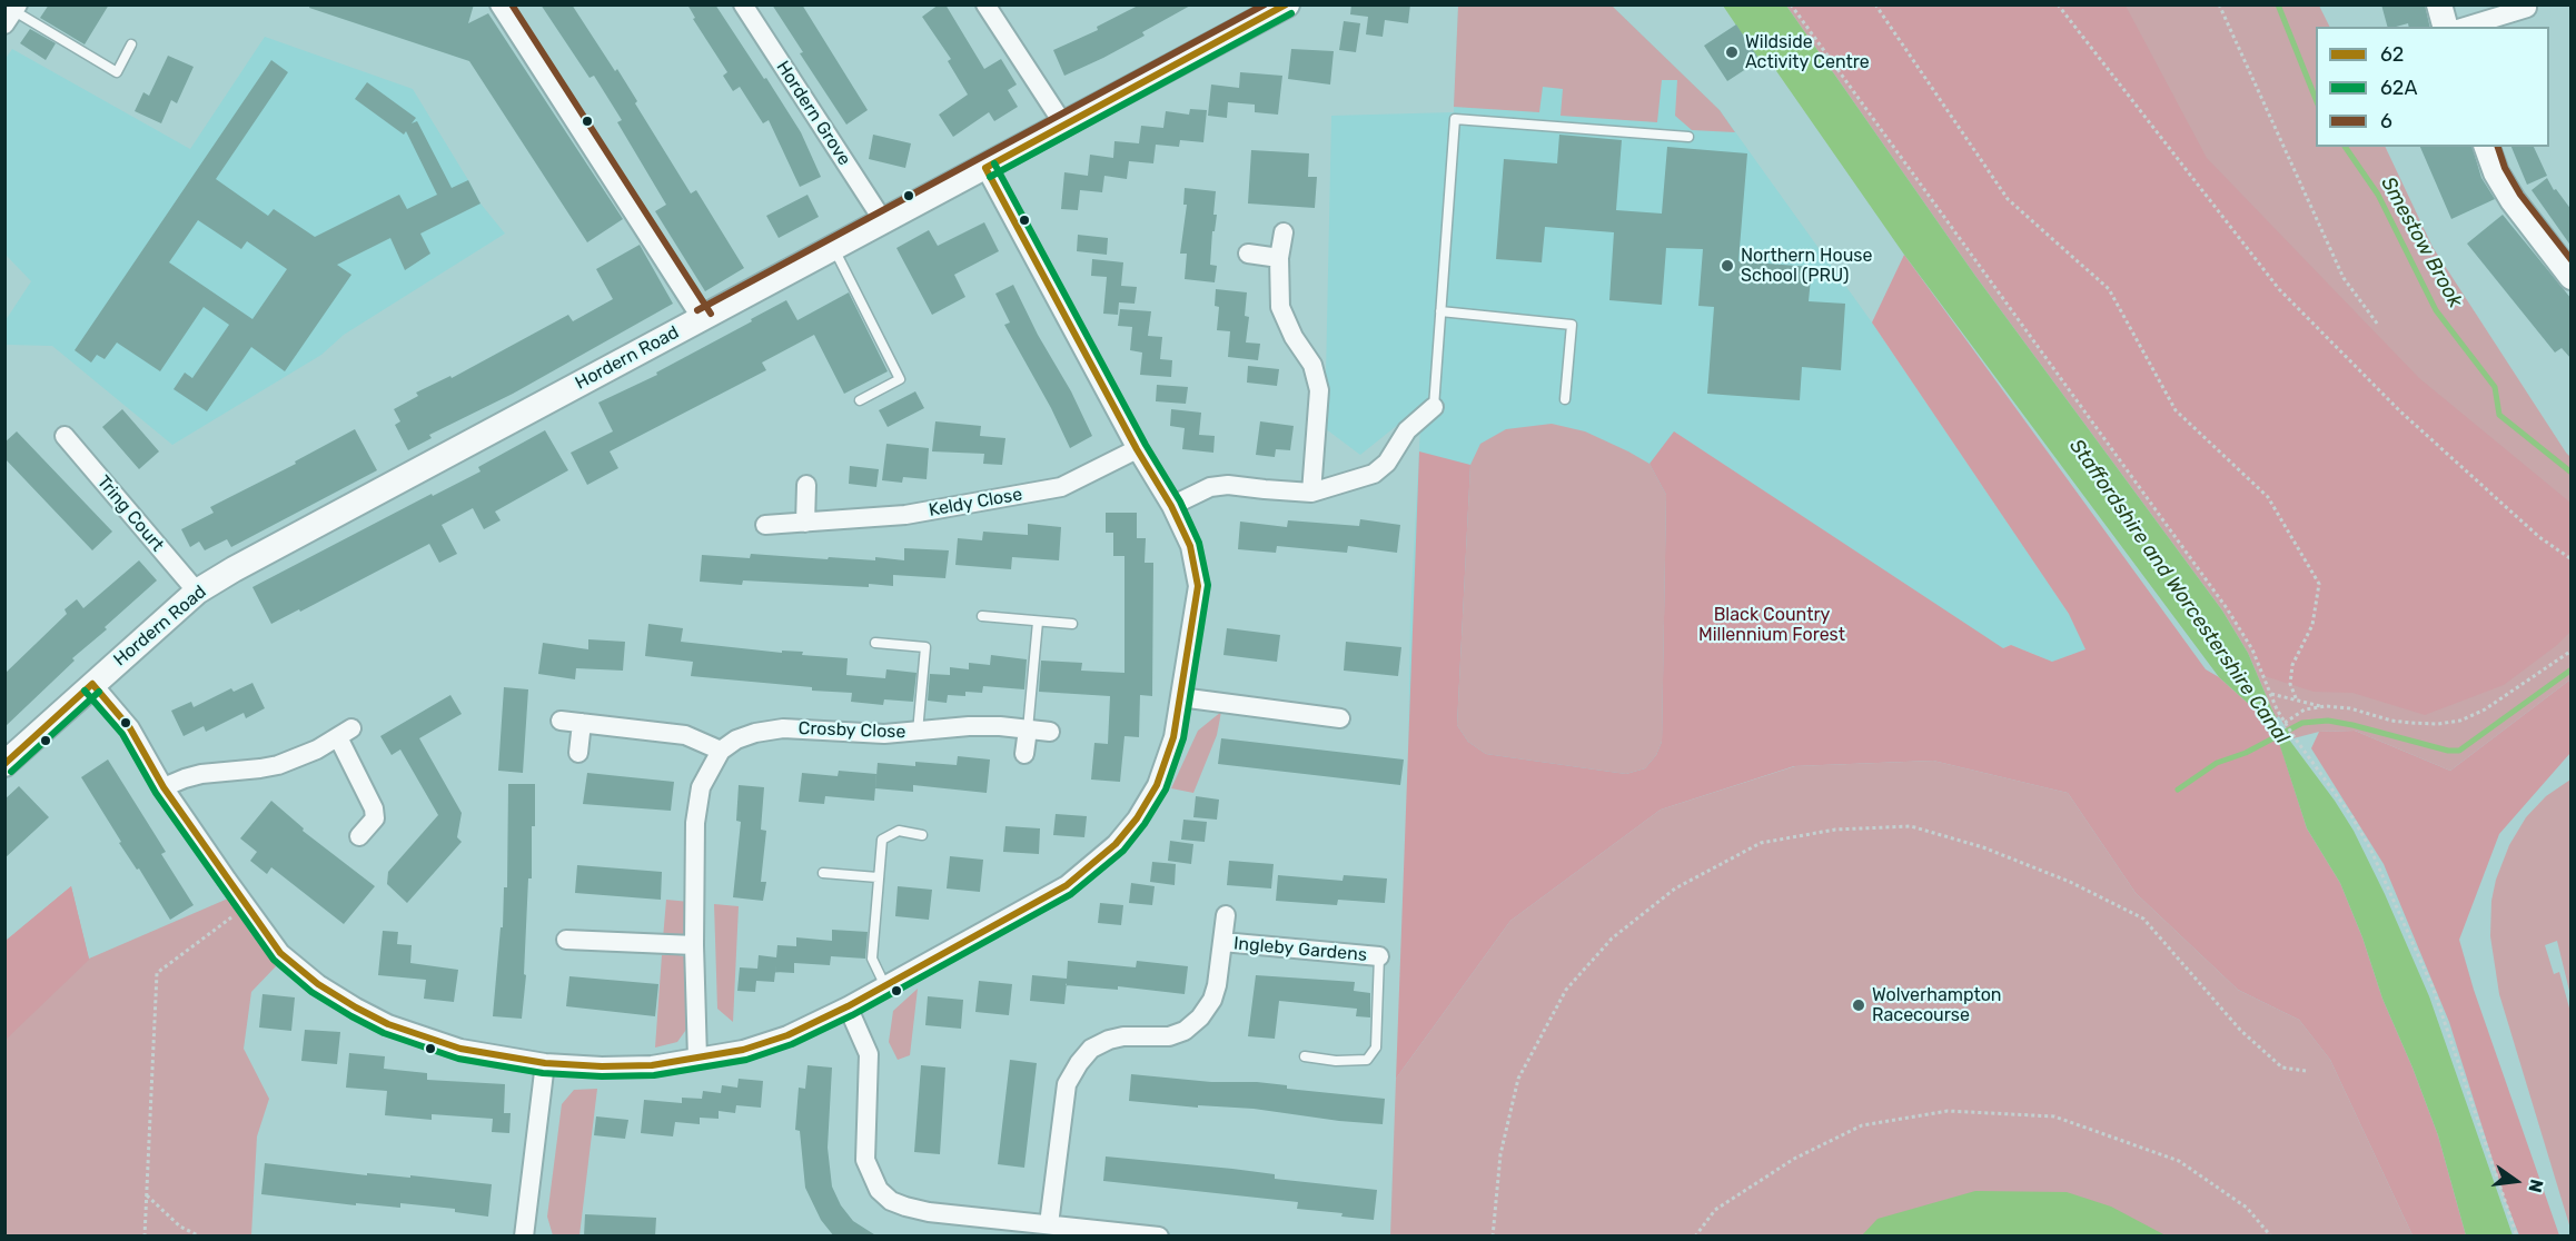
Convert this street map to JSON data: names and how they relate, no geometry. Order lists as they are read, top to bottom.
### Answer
{
  "streets": {
    "street": [
      "Hordern Grove",
      "Hordern Road",
      "Keldy Close",
      "Tring Court",
      "Crosby Close",
      "Ingleby Gardens"
    ]
  },
  "crossings": [
    ["Hordern Grove", "Hordern Road"],
    ["Hordern Road", "Tring Court"]
  ],
  "water": ["Smestow Brook", "Staffordshire and Worcestershire Canal"],
  "parks": ["Black Country Millennium Forest"],
  "places": ["Wildside Activity Centre", "Northern House School (PRU)", "Wolverhampton Racecourse"],
  "lines": ["transit line 62", "transit line 6", "transit line 62A"],
  "legend": ["62", "62A", "6"],
  "north": "right"
}
